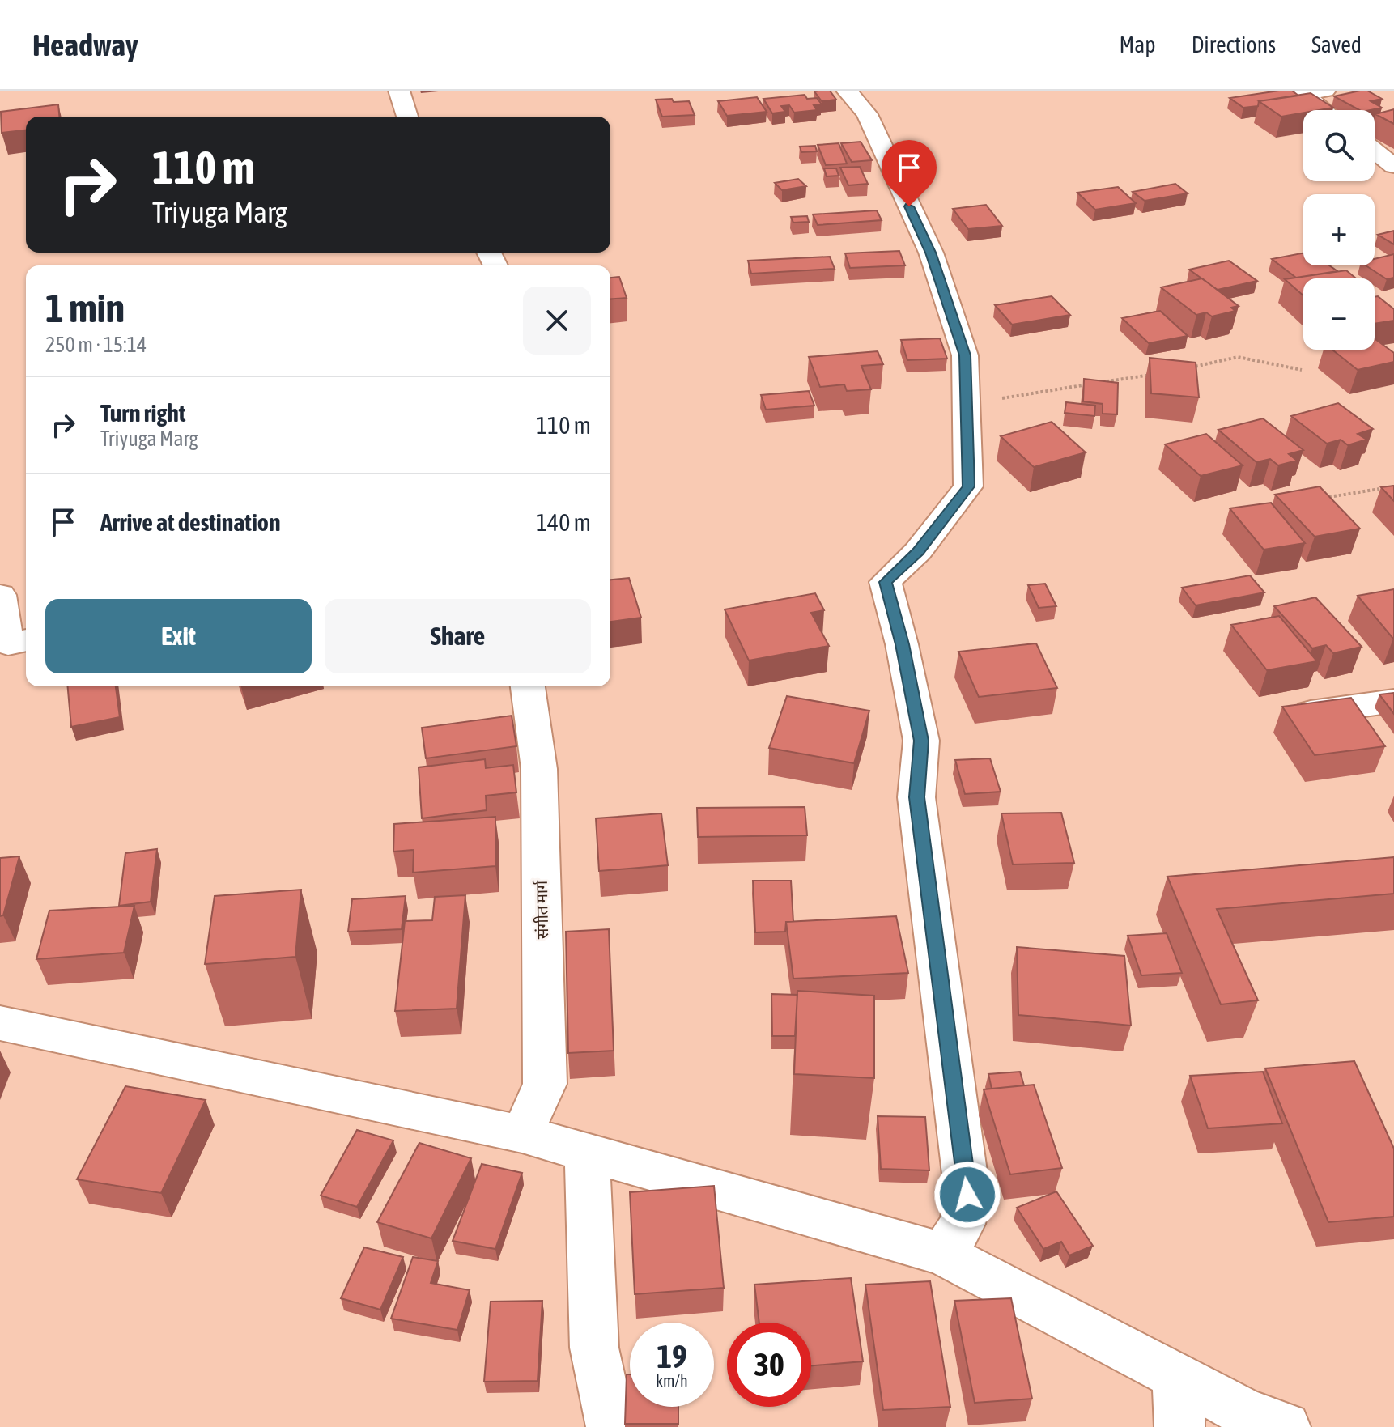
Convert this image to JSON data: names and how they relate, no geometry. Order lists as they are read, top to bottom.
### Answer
{
  "streets": {
    "street": ["संगीत मार्ग"]
  },
  "page": {
    "header": "Headway",
    "nav": ["Map", "Directions", "Saved"],
    "map_buttons": ["+", "−"],
    "turn": ["110 m", "Triyuga Marg"],
    "heading": ["1 min", "250 m · 15:14"],
    "list": [
      {
        "name": "Turn right",
        "note": "Triyuga Marg",
        "value": "110 m"
      },
      {
        "name": "Arrive at destination",
        "value": "140 m"
      }
    ],
    "buttons": ["Exit", "Share"],
    "speed": "19 km/h",
    "limit": "30"
  }
}
